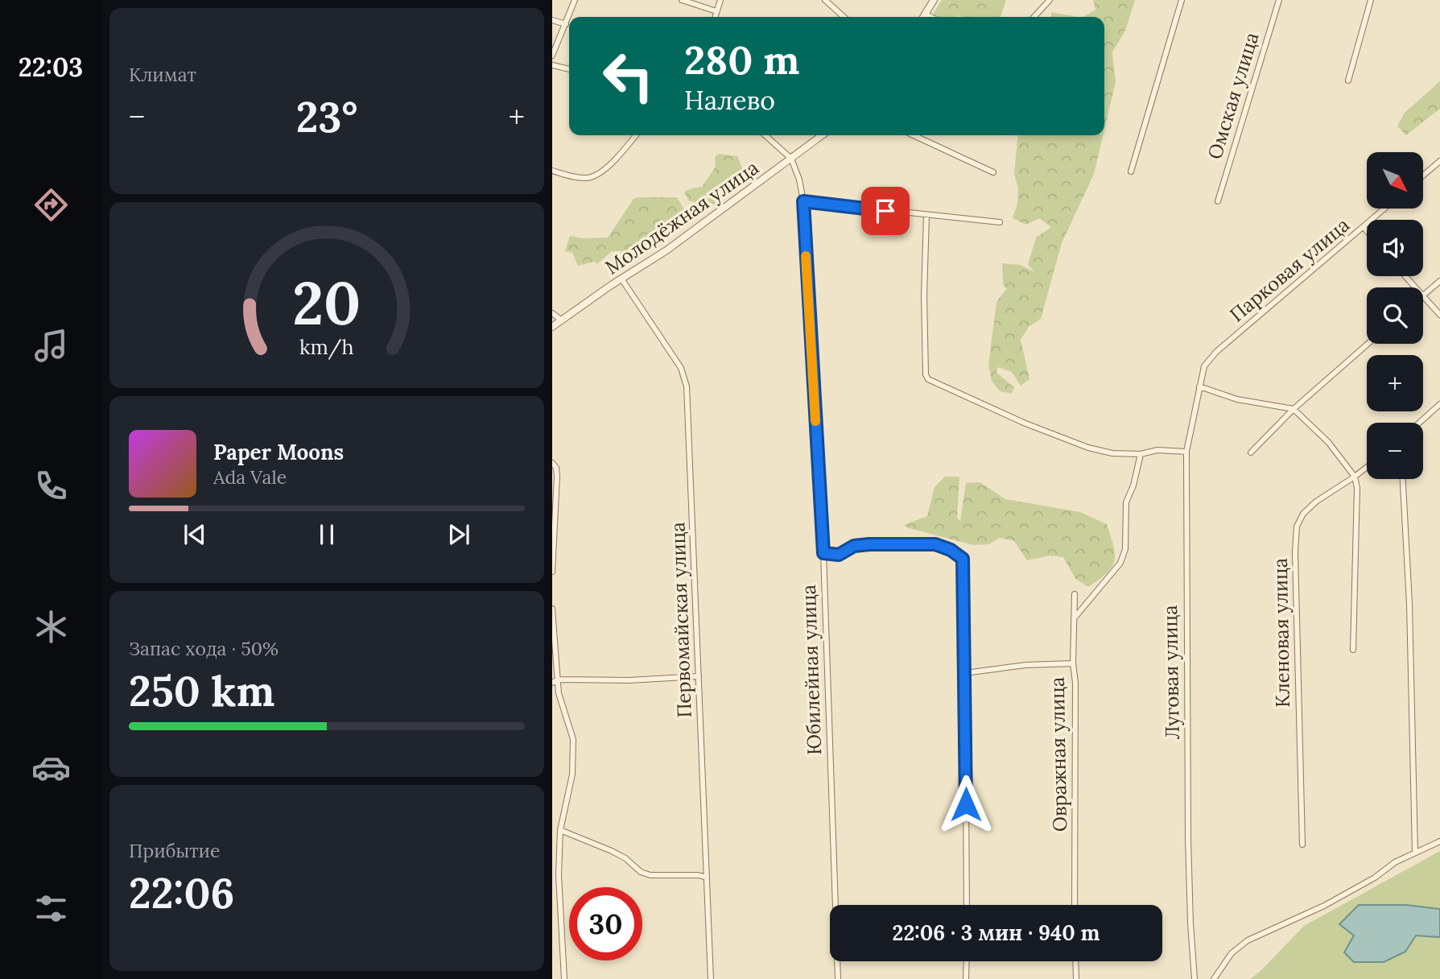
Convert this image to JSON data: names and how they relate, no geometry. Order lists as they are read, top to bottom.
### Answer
{
  "streets": {
    "street": [
      "Омская улица",
      "Молодёжная улица",
      "Парковая улица",
      "Первомайская улица",
      "Кленовая улица",
      "Юбилейная улица",
      "Луговая улица",
      "Овражная улица"
    ]
  },
  "crossings": [
    ["Молодёжная улица", "Первомайская улица"],
    ["Молодёжная улица", "Юбилейная улица"],
    ["Парковая улица", "Луговая улица"]
  ],
  "north": "bottom right",
  "page": {
    "tabs": "22:03",
    "tile": [
      "Климат",
      ["Запас хода · 50%", "250 km"],
      ["Прибытие", "22:06"]
    ],
    "turn": ["280 m", "Налево"],
    "heat": ["−", "23°", "+"],
    "map_buttons": ["+", "−"],
    "song": ["Paper Moons", "Ada Vale"],
    "limit": "30",
    "trip": "22:06 · 3 мин · 940 m",
    "gauge": ["20", "km/h"]
  }
}
